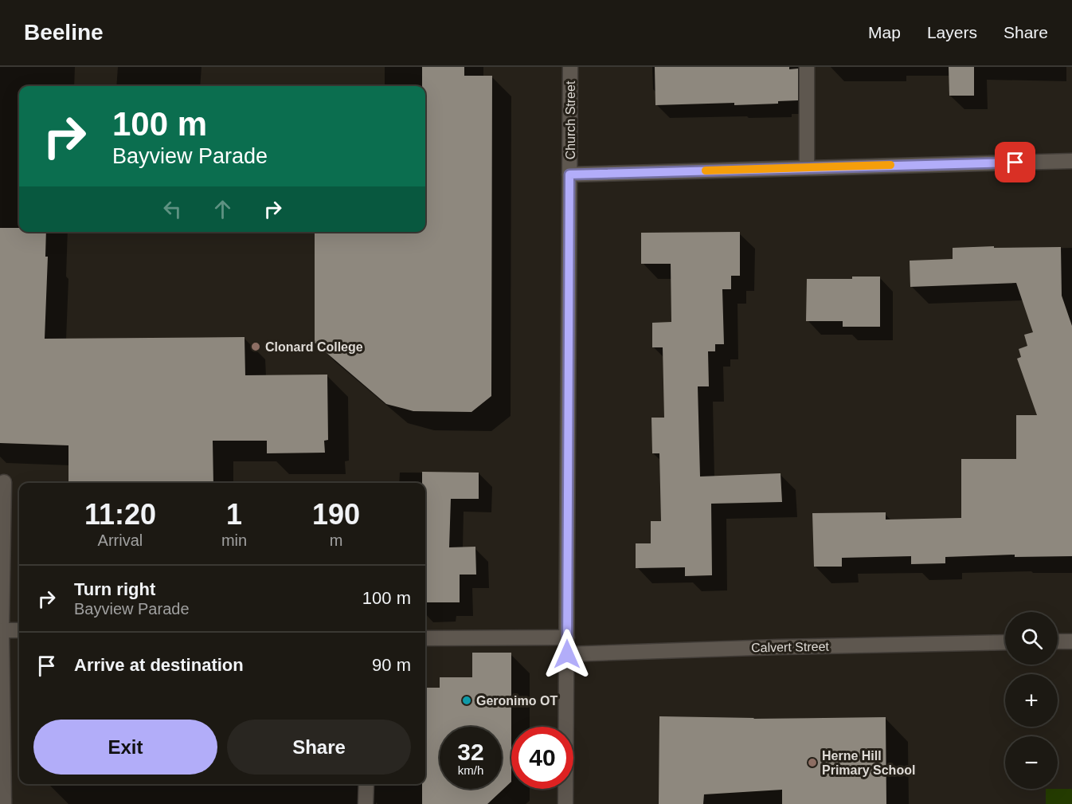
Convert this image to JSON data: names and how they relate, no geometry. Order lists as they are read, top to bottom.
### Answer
{
  "streets": {
    "street": ["Church Street", "Calvert Street"]
  },
  "crossings": [
    ["Church Street", "Calvert Street"]
  ],
  "places": ["Clonard College", "Geronimo OT", "Herne Hill Primary School"],
  "page": {
    "header": "Beeline",
    "nav": ["Map", "Layers", "Share"],
    "turn": ["100 m", "Bayview Parade"],
    "eta": [
      "11:20",
      "Arrival",
      "1",
      "min",
      "190",
      "m"
    ],
    "list": [
      {
        "name": "Turn right",
        "note": "Bayview Parade",
        "value": "100 m"
      },
      {
        "name": "Arrive at destination",
        "value": "90 m"
      }
    ],
    "map_buttons": ["+", "−"],
    "buttons": ["Exit", "Share"],
    "speed": "32 km/h",
    "limit": "40"
  }
}
